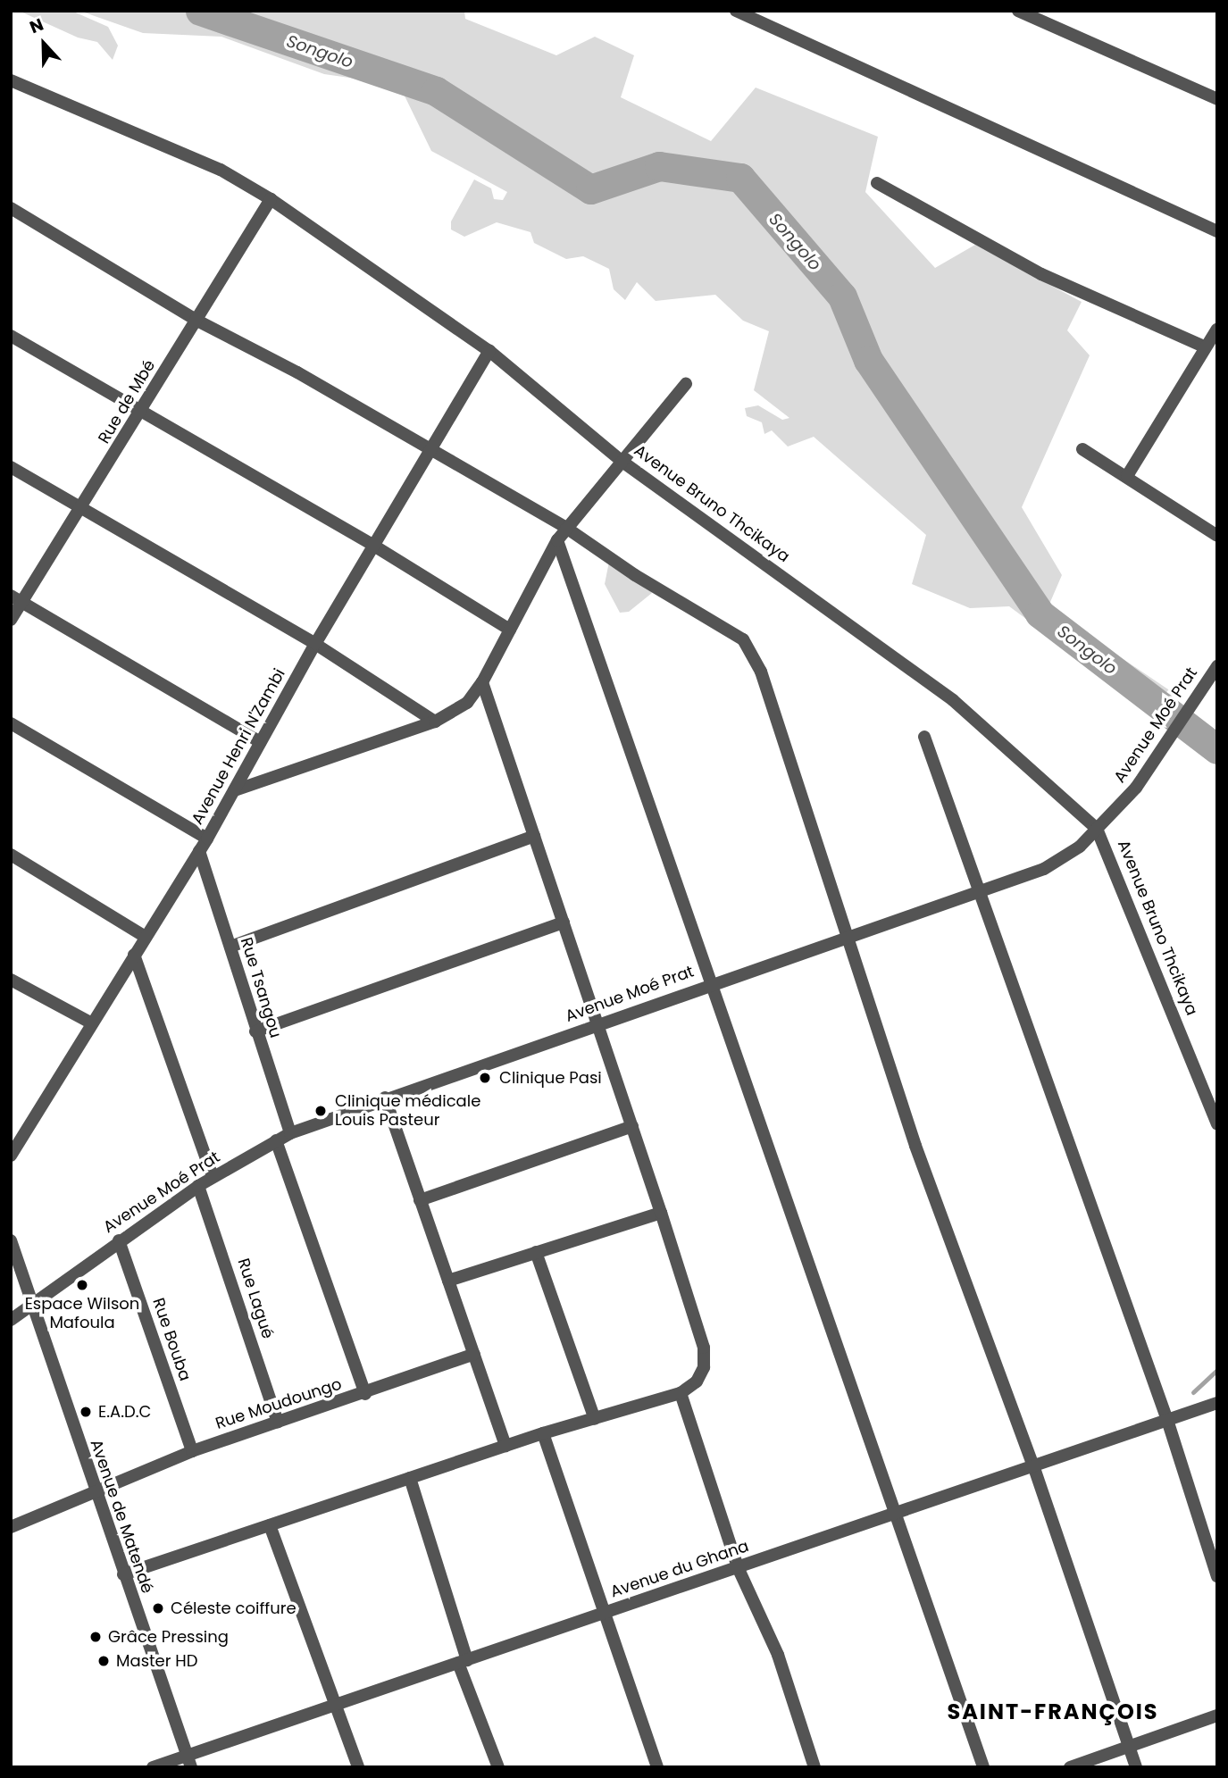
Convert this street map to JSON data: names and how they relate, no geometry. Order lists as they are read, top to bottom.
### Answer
{
  "streets": {
    "street": [
      "Rue de Mbé",
      "Avenue Bruno Thcikaya",
      "Avenue Moé Prat",
      "Avenue Henri N'Zambi",
      "Rue Tsangou",
      "Rue Lagué",
      "Rue Bouba",
      "Rue Moudoungo",
      "Avenue de Matendé",
      "Avenue du Ghana"
    ]
  },
  "crossings": [
    ["Rue de Mbé", "Avenue Bruno Thcikaya"],
    ["Avenue Bruno Thcikaya", "Avenue Moé Prat"],
    ["Avenue Bruno Thcikaya", "Avenue Henri N'Zambi"],
    ["Avenue Moé Prat", "Rue Tsangou"],
    ["Avenue Moé Prat", "Rue Lagué"],
    ["Avenue Moé Prat", "Rue Bouba"],
    ["Avenue Moé Prat", "Avenue de Matendé"],
    ["Avenue Henri N'Zambi", "Rue Tsangou"],
    ["Rue Lagué", "Rue Moudoungo"],
    ["Rue Bouba", "Rue Moudoungo"],
    ["Rue Moudoungo", "Avenue de Matendé"],
    ["Avenue de Matendé", "Avenue du Ghana"]
  ],
  "districts": ["SAINT-FRANÇOIS"],
  "water": ["Songolo"],
  "places": [
    "Clinique Pasi",
    "Clinique médicale Louis Pasteur",
    "Espace Wilson Mafoula",
    "E.A.D.C",
    "Céleste coiffure",
    "Grâce Pressing",
    "Master HD"
  ],
  "north": "top"
}
